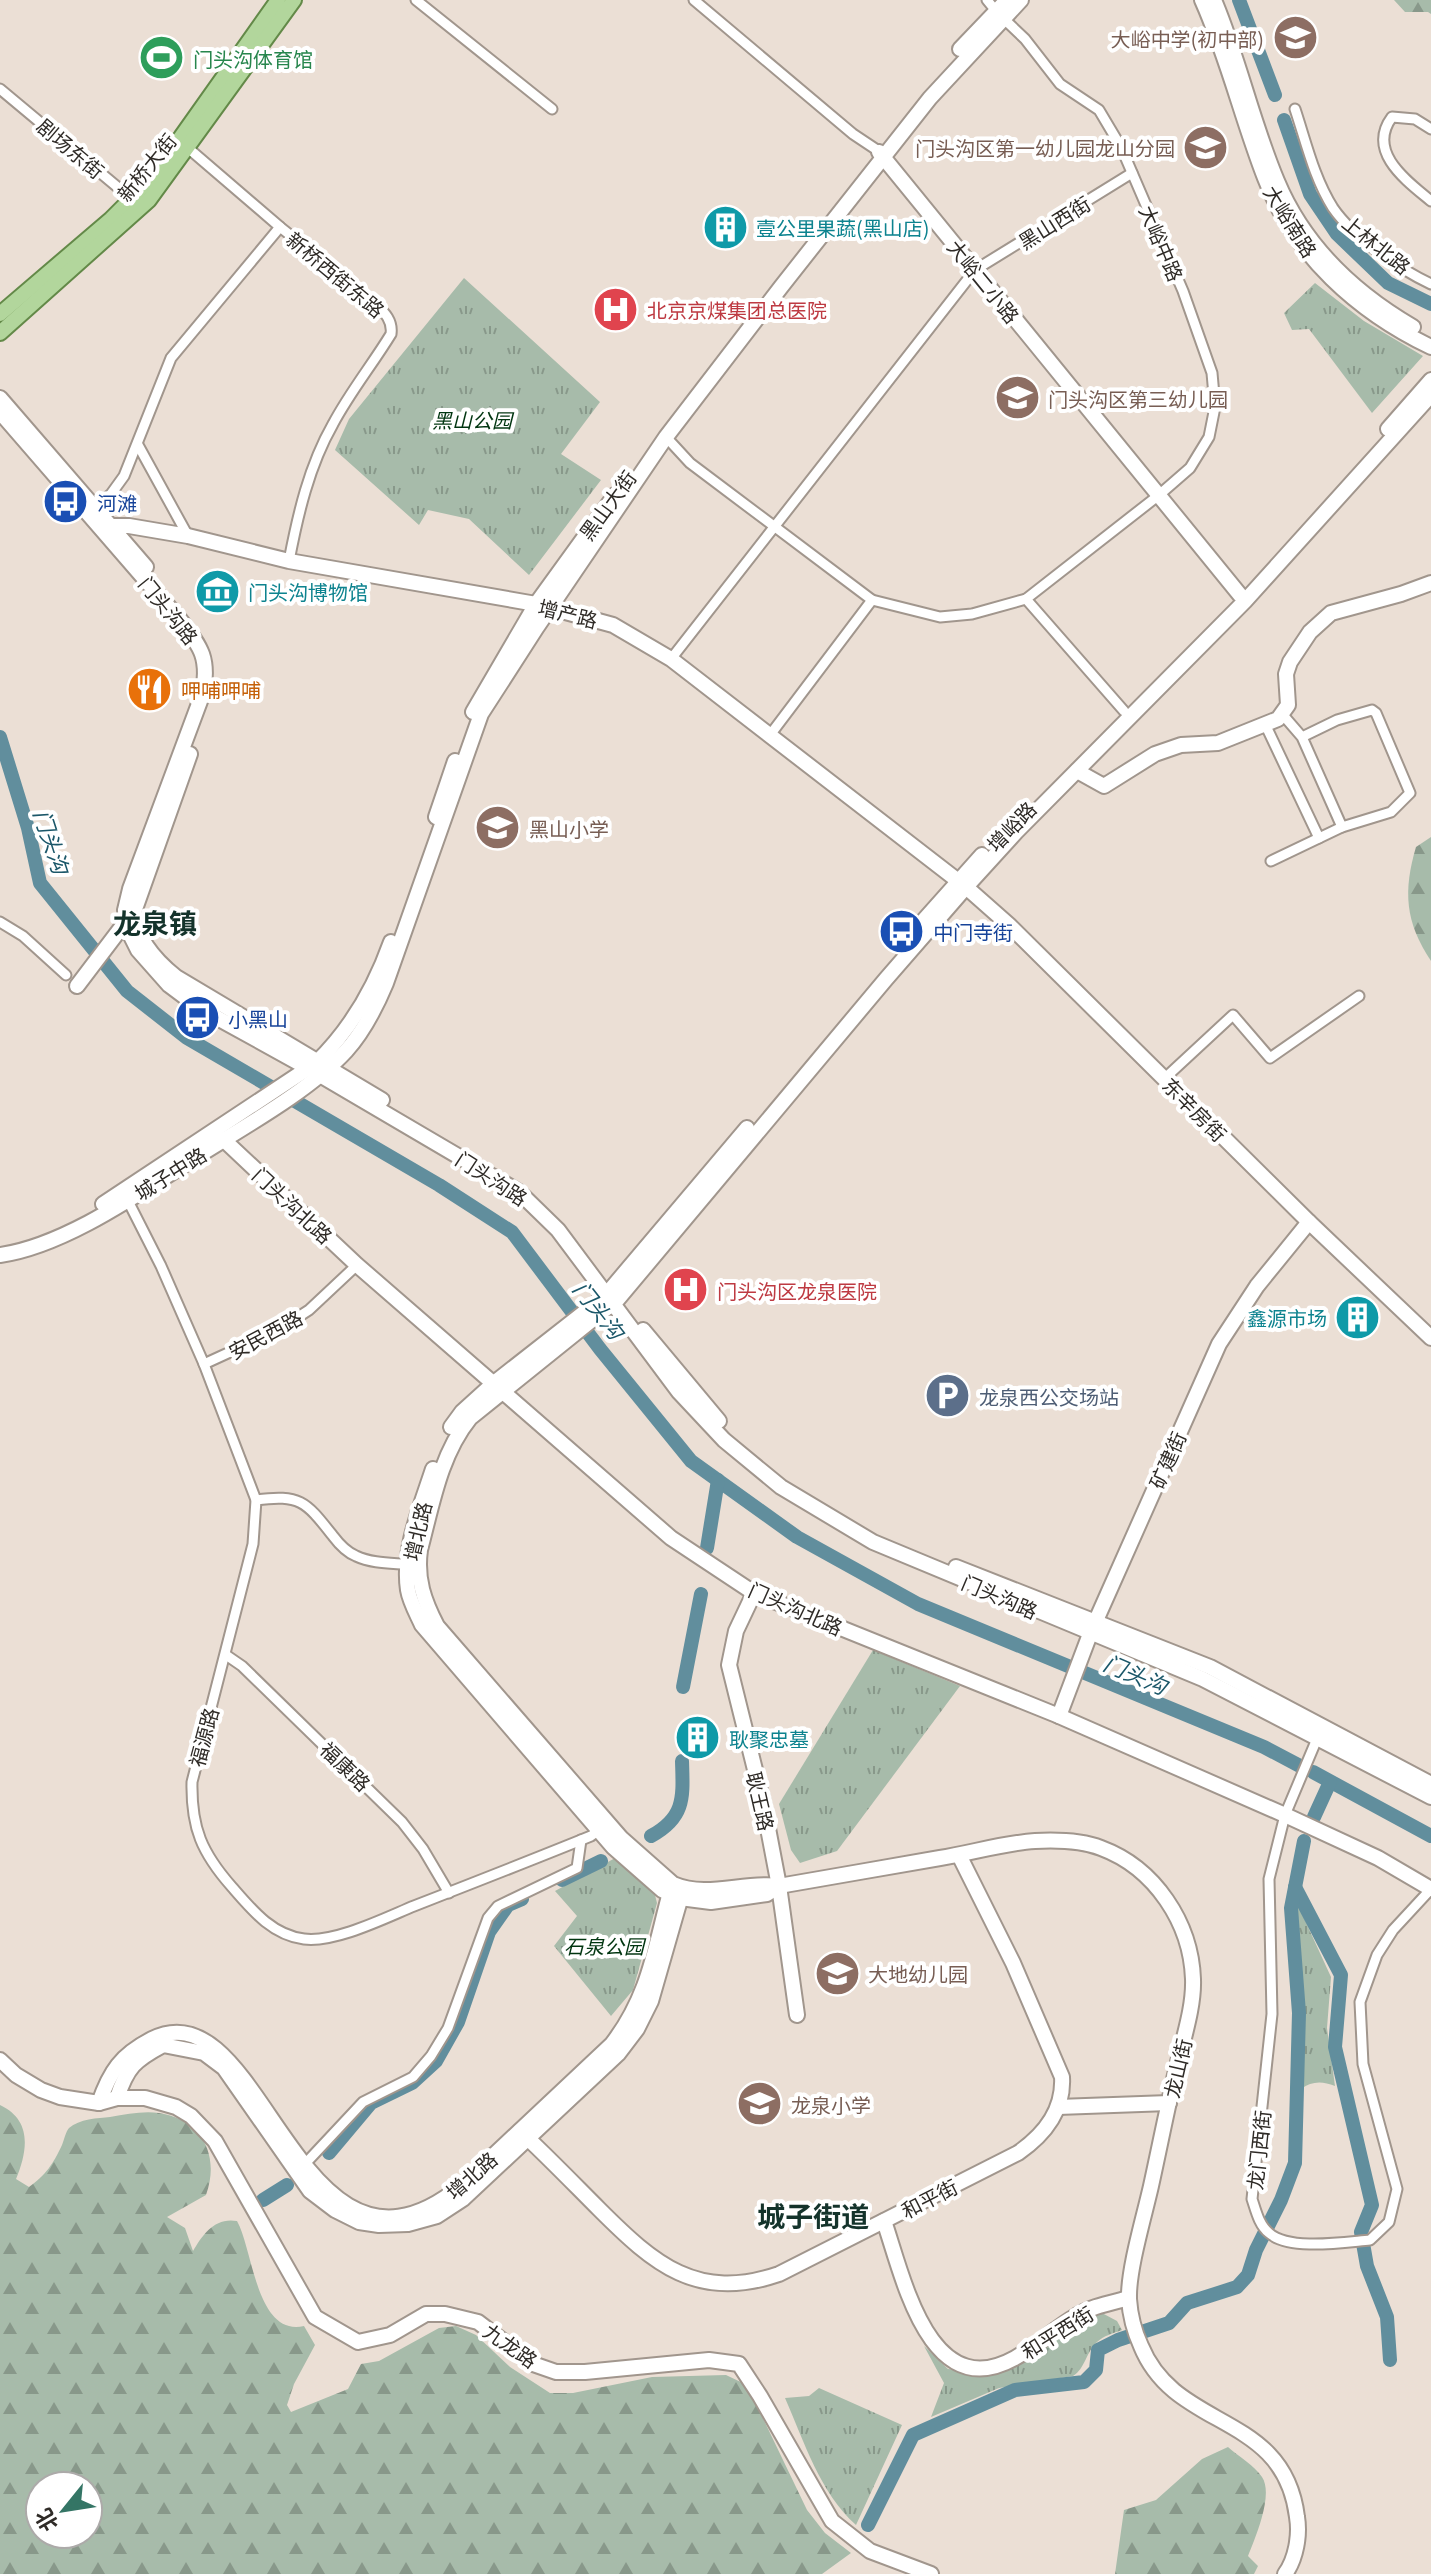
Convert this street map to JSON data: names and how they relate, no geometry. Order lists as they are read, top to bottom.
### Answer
{
  "streets": {
    "main road": ["新桥大街"],
    "street": [
      "剧场东街",
      "大峪南路",
      "黑山西街",
      "大峪中路",
      "上林北路",
      "新桥西街东路",
      "大峪二小路",
      "黑山大街",
      "门头沟路",
      "增产路",
      "增峪路",
      "东辛房街",
      "城子中路",
      "门头沟北路",
      "安民西路",
      "矿建街",
      "增北路",
      "福源路",
      "福康路",
      "耿王路",
      "龙山街",
      "龙门西街",
      "和平街",
      "和平西街",
      "九龙路"
    ]
  },
  "crossings": [
    ["剧场东街", "新桥大街"],
    ["新桥大街", "新桥西街东路"],
    ["黑山西街", "大峪中路"],
    ["黑山西街", "大峪二小路"],
    ["大峪中路", "大峪二小路"],
    ["大峪中路", "黑山大街"],
    ["新桥西街东路", "增产路"],
    ["大峪二小路", "黑山大街"],
    ["大峪二小路", "增峪路"],
    ["黑山大街", "门头沟路"],
    ["黑山大街", "增产路"],
    ["黑山大街", "城子中路"],
    ["门头沟路", "增产路"],
    ["门头沟路", "增峪路"],
    ["门头沟路", "矿建街"],
    ["门头沟路", "增北路"],
    ["门头沟路", "龙门西街"],
    ["增产路", "增峪路"],
    ["增产路", "东辛房街"],
    ["增峪路", "东辛房街"],
    ["增峪路", "增北路"],
    ["东辛房街", "矿建街"],
    ["城子中路", "门头沟北路"],
    ["城子中路", "福源路"],
    ["门头沟北路", "安民西路"],
    ["门头沟北路", "矿建街"],
    ["门头沟北路", "增北路"],
    ["门头沟北路", "耿王路"],
    ["门头沟北路", "龙门西街"],
    ["安民西路", "福源路"],
    ["增北路", "福源路"],
    ["增北路", "龙山街"],
    ["增北路", "和平街"],
    ["增北路", "九龙路"],
    ["福源路", "福康路"],
    ["耿王路", "龙山街"],
    ["龙山街", "和平西街"],
    ["和平街", "和平西街"]
  ],
  "districts": ["龙泉镇", "城子街道"],
  "water": ["门头沟"],
  "parks": ["黑山公园", "石泉公园"],
  "places": {
    "school or university": [
      "大峪中学(初中部)",
      "门头沟区第一幼儿园龙山分园",
      "门头沟区第三幼儿园",
      "黑山小学",
      "大地幼儿园",
      "龙泉小学"
    ],
    "sports": ["门头沟体育馆"],
    "building": ["壹公里果蔬(黑山店)", "鑫源市场", "耿聚忠墓"],
    "hospital": ["北京京煤集团总医院", "门头沟区龙泉医院"],
    "bus stop": ["河滩", "中门寺街", "小黑山"],
    "museum": ["门头沟博物馆"],
    "restaurant": ["呷哺呷哺"],
    "parking": ["龙泉西公交场站"]
  },
  "north": "bottom left"
}
